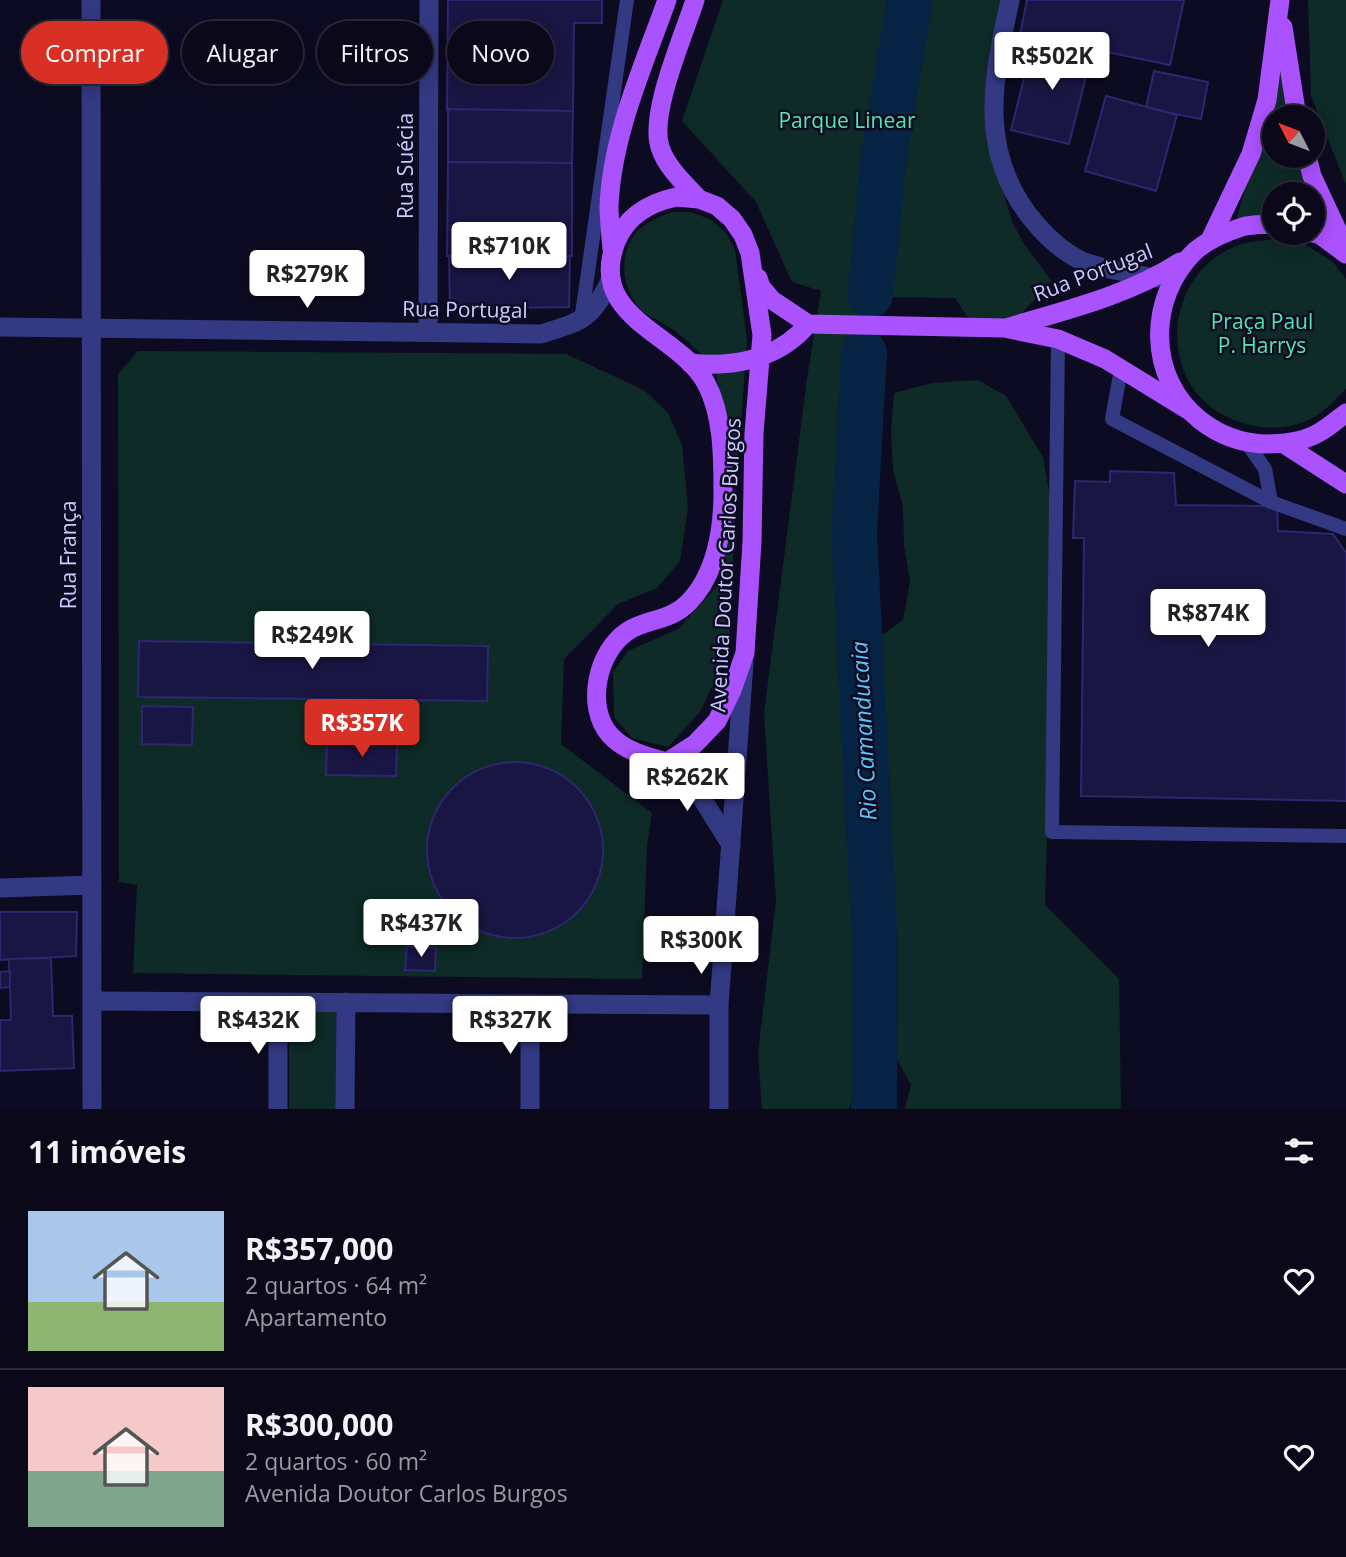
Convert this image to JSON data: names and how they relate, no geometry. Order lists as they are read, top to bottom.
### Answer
{
  "streets": {
    "main road": ["Rua Portugal", "Avenida Doutor Carlos Burgos"],
    "street": ["Rua Suécia", "Rua França"]
  },
  "crossings": [
    ["Rua Suécia", "Rua Portugal"],
    ["Rua Portugal", "Rua França"]
  ],
  "water": ["Rio Camanducaia"],
  "parks": ["Parque Linear", "Praça Paul P. Harrys"],
  "north": "top left",
  "page": {
    "chip": [
      "Comprar",
      "Alugar",
      "Filtros",
      "Novo"
    ],
    "price": [
      "R$502K",
      "R$710K",
      "R$279K",
      "R$874K",
      "R$249K",
      "R$357K",
      "R$262K",
      "R$437K",
      "R$300K",
      "R$432K",
      "R$327K"
    ],
    "heading": "11 imóveis",
    "list": [
      {
        "name": "R$357,000",
        "note": "2 quartos · 64 m² · Apartamento"
      },
      {
        "name": "R$300,000",
        "note": "2 quartos · 60 m² · Avenida Doutor Carlos Burgos"
      }
    ]
  }
}
